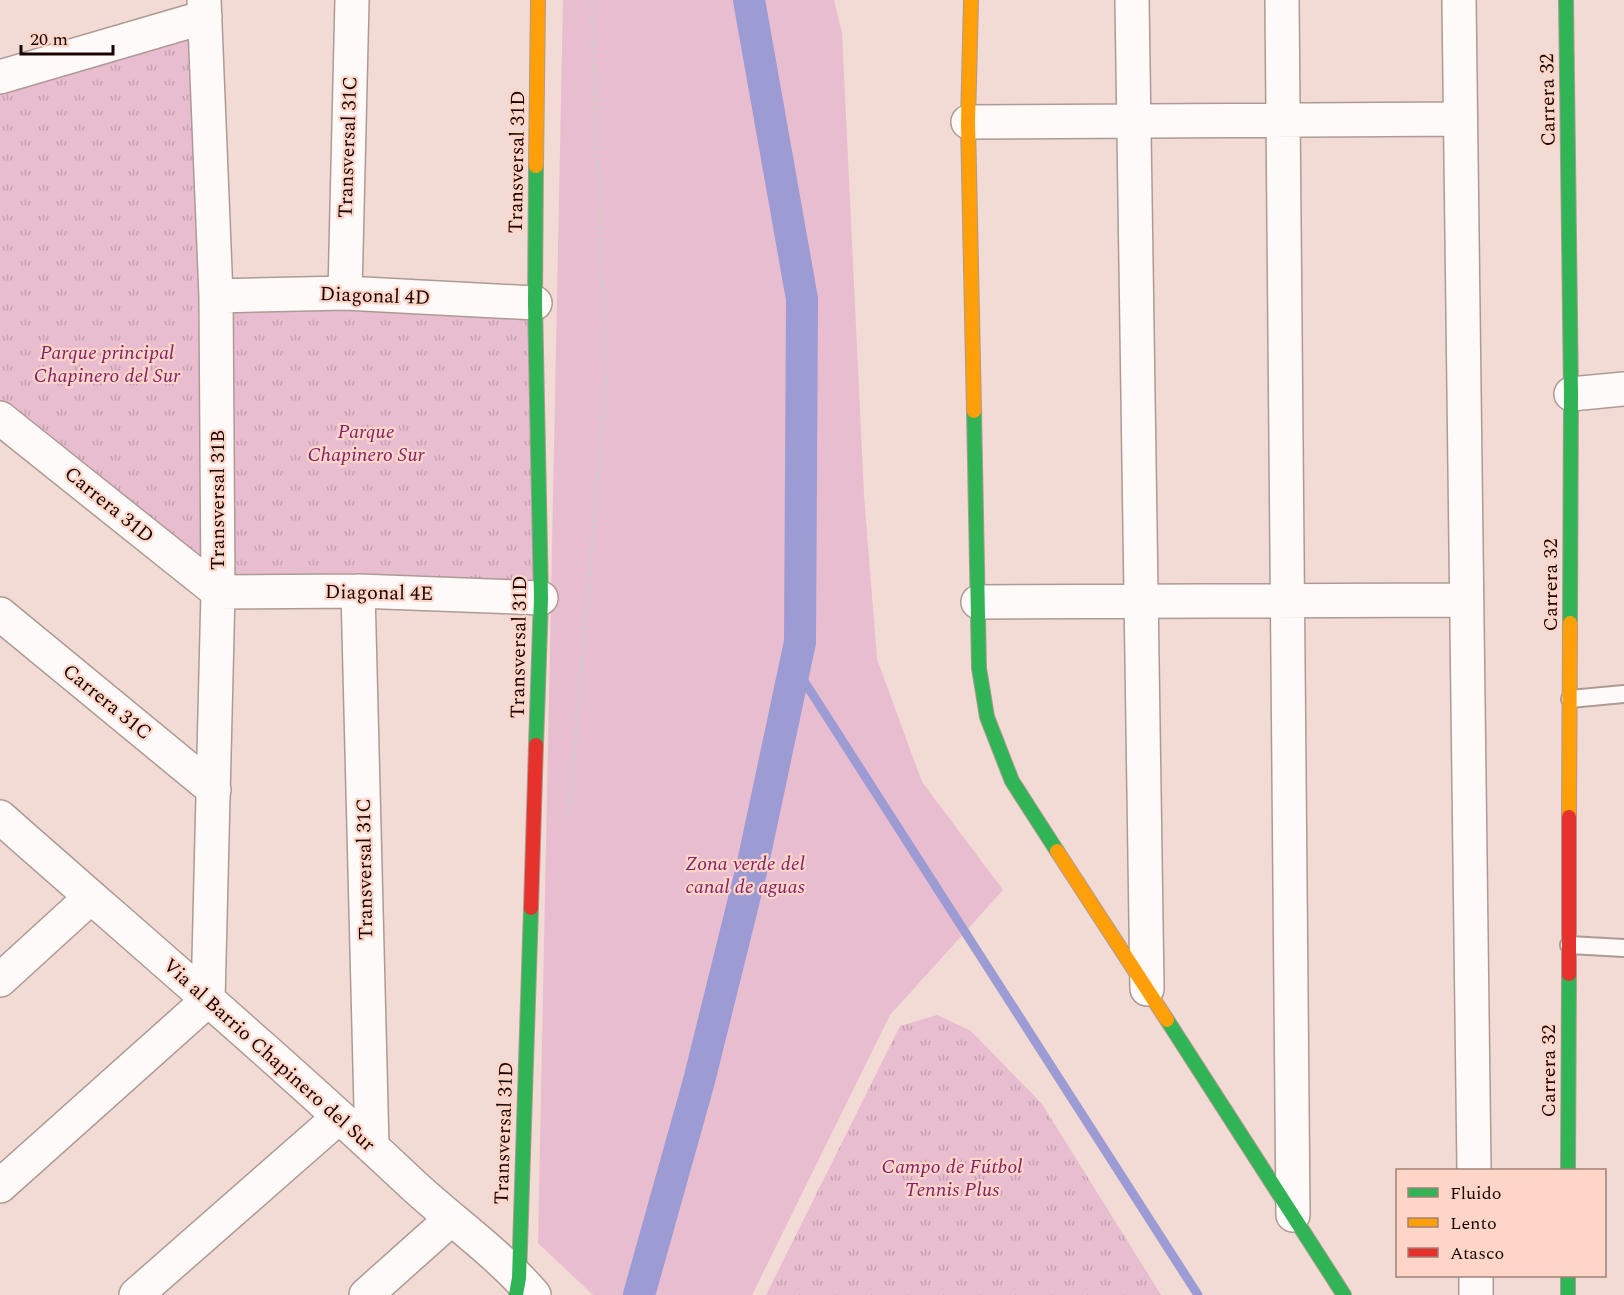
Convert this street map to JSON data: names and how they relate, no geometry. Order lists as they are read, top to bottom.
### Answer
{
  "streets": {
    "street": [
      "Carrera 32",
      "Transversal 31C",
      "Transversal 31D",
      "Diagonal 4D",
      "Transversal 31B",
      "Carrera 31D",
      "Diagonal 4E",
      "Carrera 31C",
      "Via al Barrio Chapinero del Sur"
    ]
  },
  "crossings": [
    ["Transversal 31C", "Diagonal 4D"],
    ["Transversal 31C", "Diagonal 4E"],
    ["Transversal 31C", "Via al Barrio Chapinero del Sur"],
    ["Transversal 31D", "Diagonal 4D"],
    ["Transversal 31D", "Diagonal 4E"],
    ["Transversal 31D", "Via al Barrio Chapinero del Sur"],
    ["Diagonal 4D", "Transversal 31B"],
    ["Transversal 31B", "Carrera 31D"],
    ["Transversal 31B", "Diagonal 4E"],
    ["Transversal 31B", "Carrera 31C"],
    ["Transversal 31B", "Via al Barrio Chapinero del Sur"],
    ["Carrera 31D", "Diagonal 4E"]
  ],
  "parks": [
    "Parque principal Chapinero del Sur",
    "Parque Chapinero Sur",
    "Zona verde del canal de aguas",
    "Campo de Fútbol Tennis Plus"
  ],
  "legend": ["Fluido", "Lento", "Atasco"],
  "scale_bar": "20 m"
}
